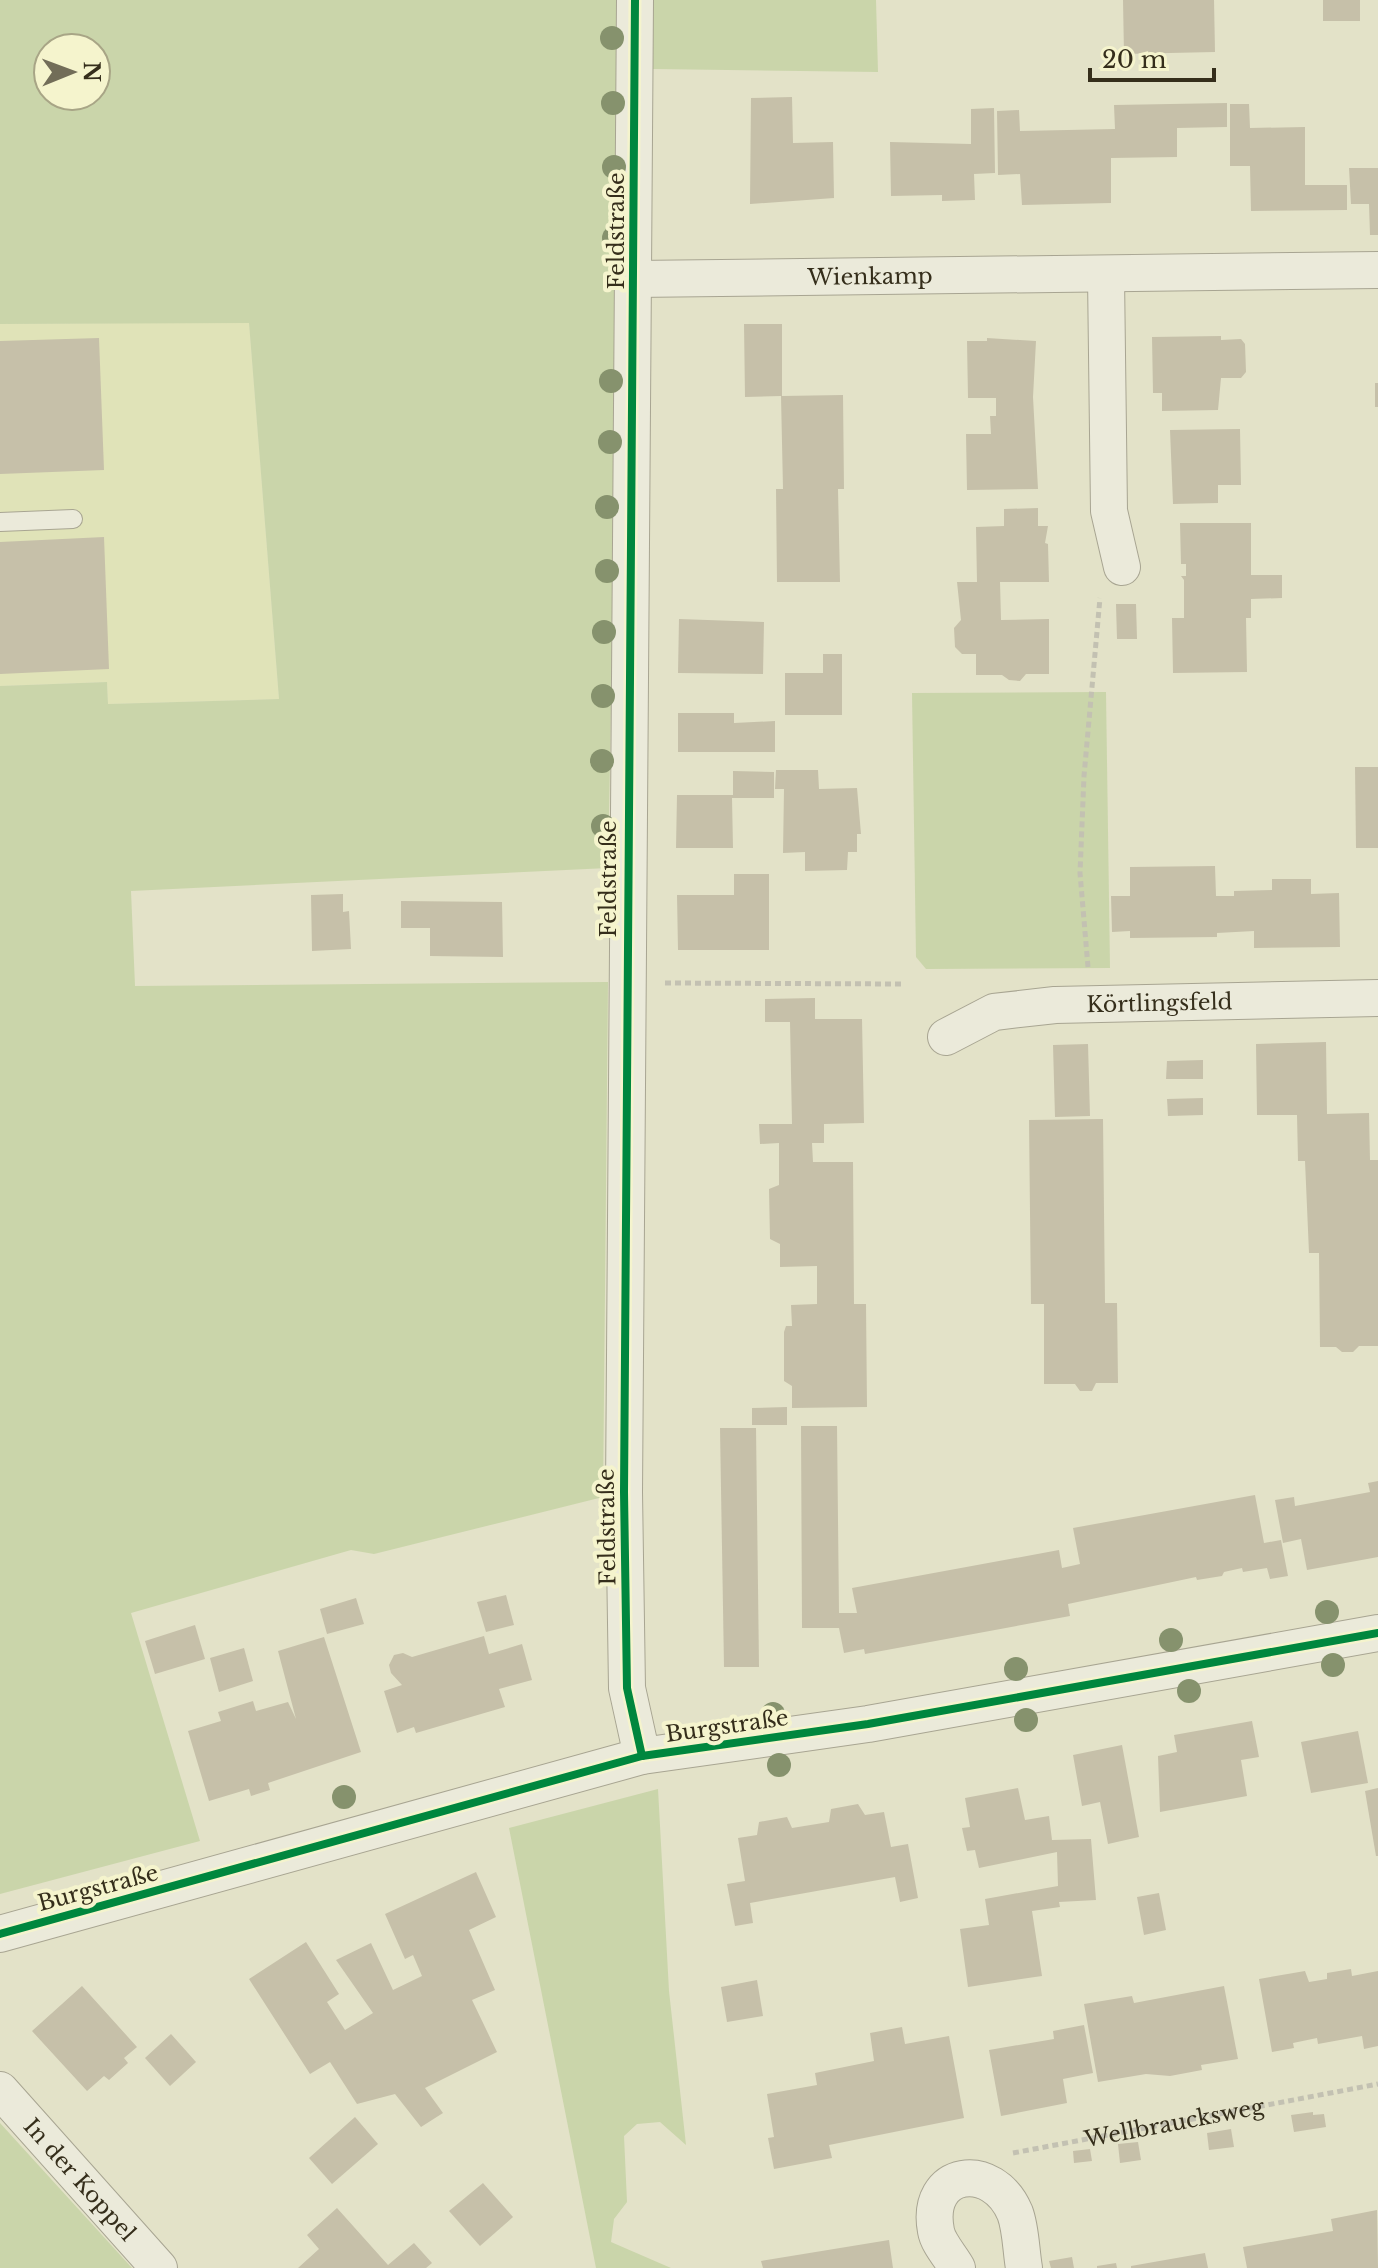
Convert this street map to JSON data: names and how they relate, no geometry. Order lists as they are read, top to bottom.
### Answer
{
  "streets": {
    "street": [
      "Feldstraße",
      "Wienkamp",
      "Körtlingsfeld",
      "Burgstraße",
      "In der Koppel"
    ],
    "path": ["Wellbraucksweg"]
  },
  "crossings": [
    ["Feldstraße", "Wienkamp"],
    ["Feldstraße", "Burgstraße"]
  ],
  "scale_bar": "20 m",
  "north": "right"
}
